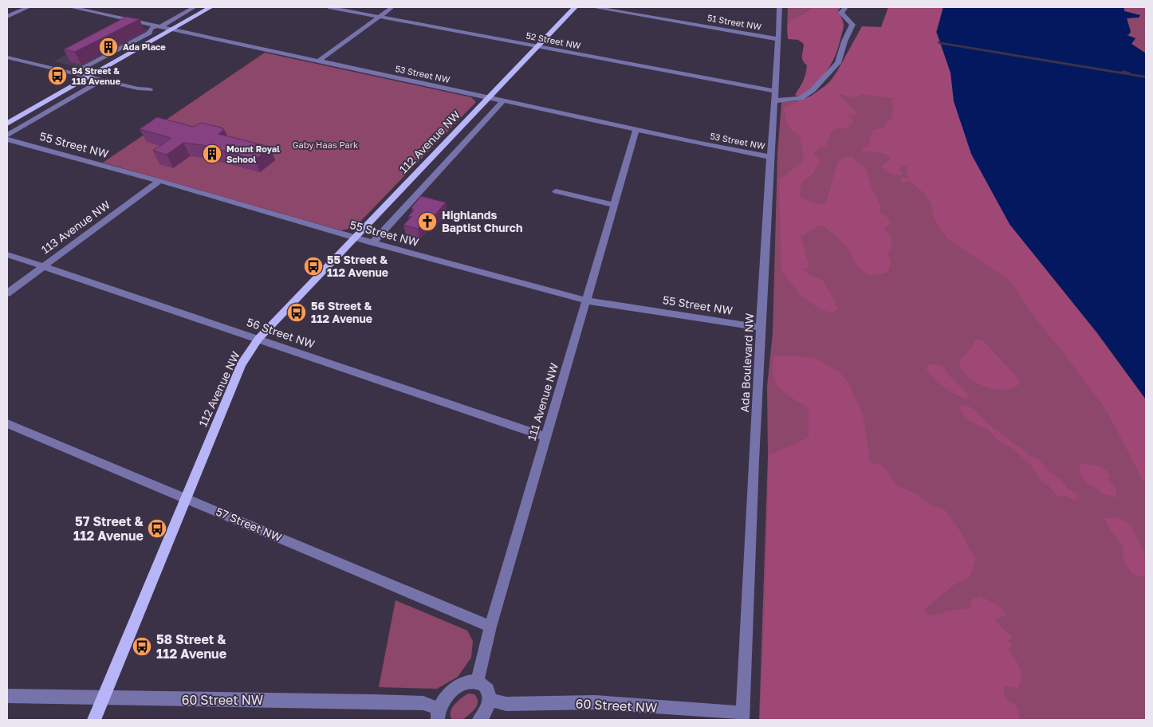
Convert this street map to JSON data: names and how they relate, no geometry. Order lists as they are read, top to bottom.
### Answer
{
  "streets": {
    "main road": ["112 Avenue NW"],
    "street": [
      "51 Street NW",
      "52 Street NW",
      "53 Street NW",
      "55 Street NW",
      "113 Avenue NW",
      "56 Street NW",
      "Ada Boulevard NW",
      "111 Avenue NW",
      "57 Street NW",
      "60 Street NW"
    ]
  },
  "crossings": [
    ["51 Street NW", "Ada Boulevard NW"],
    ["52 Street NW", "112 Avenue NW"],
    ["52 Street NW", "Ada Boulevard NW"],
    ["53 Street NW", "112 Avenue NW"],
    ["53 Street NW", "Ada Boulevard NW"],
    ["53 Street NW", "111 Avenue NW"],
    ["112 Avenue NW", "55 Street NW"],
    ["112 Avenue NW", "56 Street NW"],
    ["112 Avenue NW", "57 Street NW"],
    ["112 Avenue NW", "60 Street NW"],
    ["55 Street NW", "113 Avenue NW"],
    ["55 Street NW", "Ada Boulevard NW"],
    ["55 Street NW", "111 Avenue NW"],
    ["113 Avenue NW", "56 Street NW"],
    ["56 Street NW", "111 Avenue NW"],
    ["Ada Boulevard NW", "60 Street NW"],
    ["111 Avenue NW", "57 Street NW"]
  ],
  "parks": ["Gaby Haas Park"],
  "places": {
    "building": ["Ada Place", "Mount Royal School"],
    "bus stop": [
      "54 Street & 118 Avenue",
      "55 Street & 112 Avenue",
      "56 Street & 112 Avenue",
      "57 Street & 112 Avenue",
      "58 Street & 112 Avenue"
    ],
    "church": ["Highlands Baptist Church"]
  }
}
